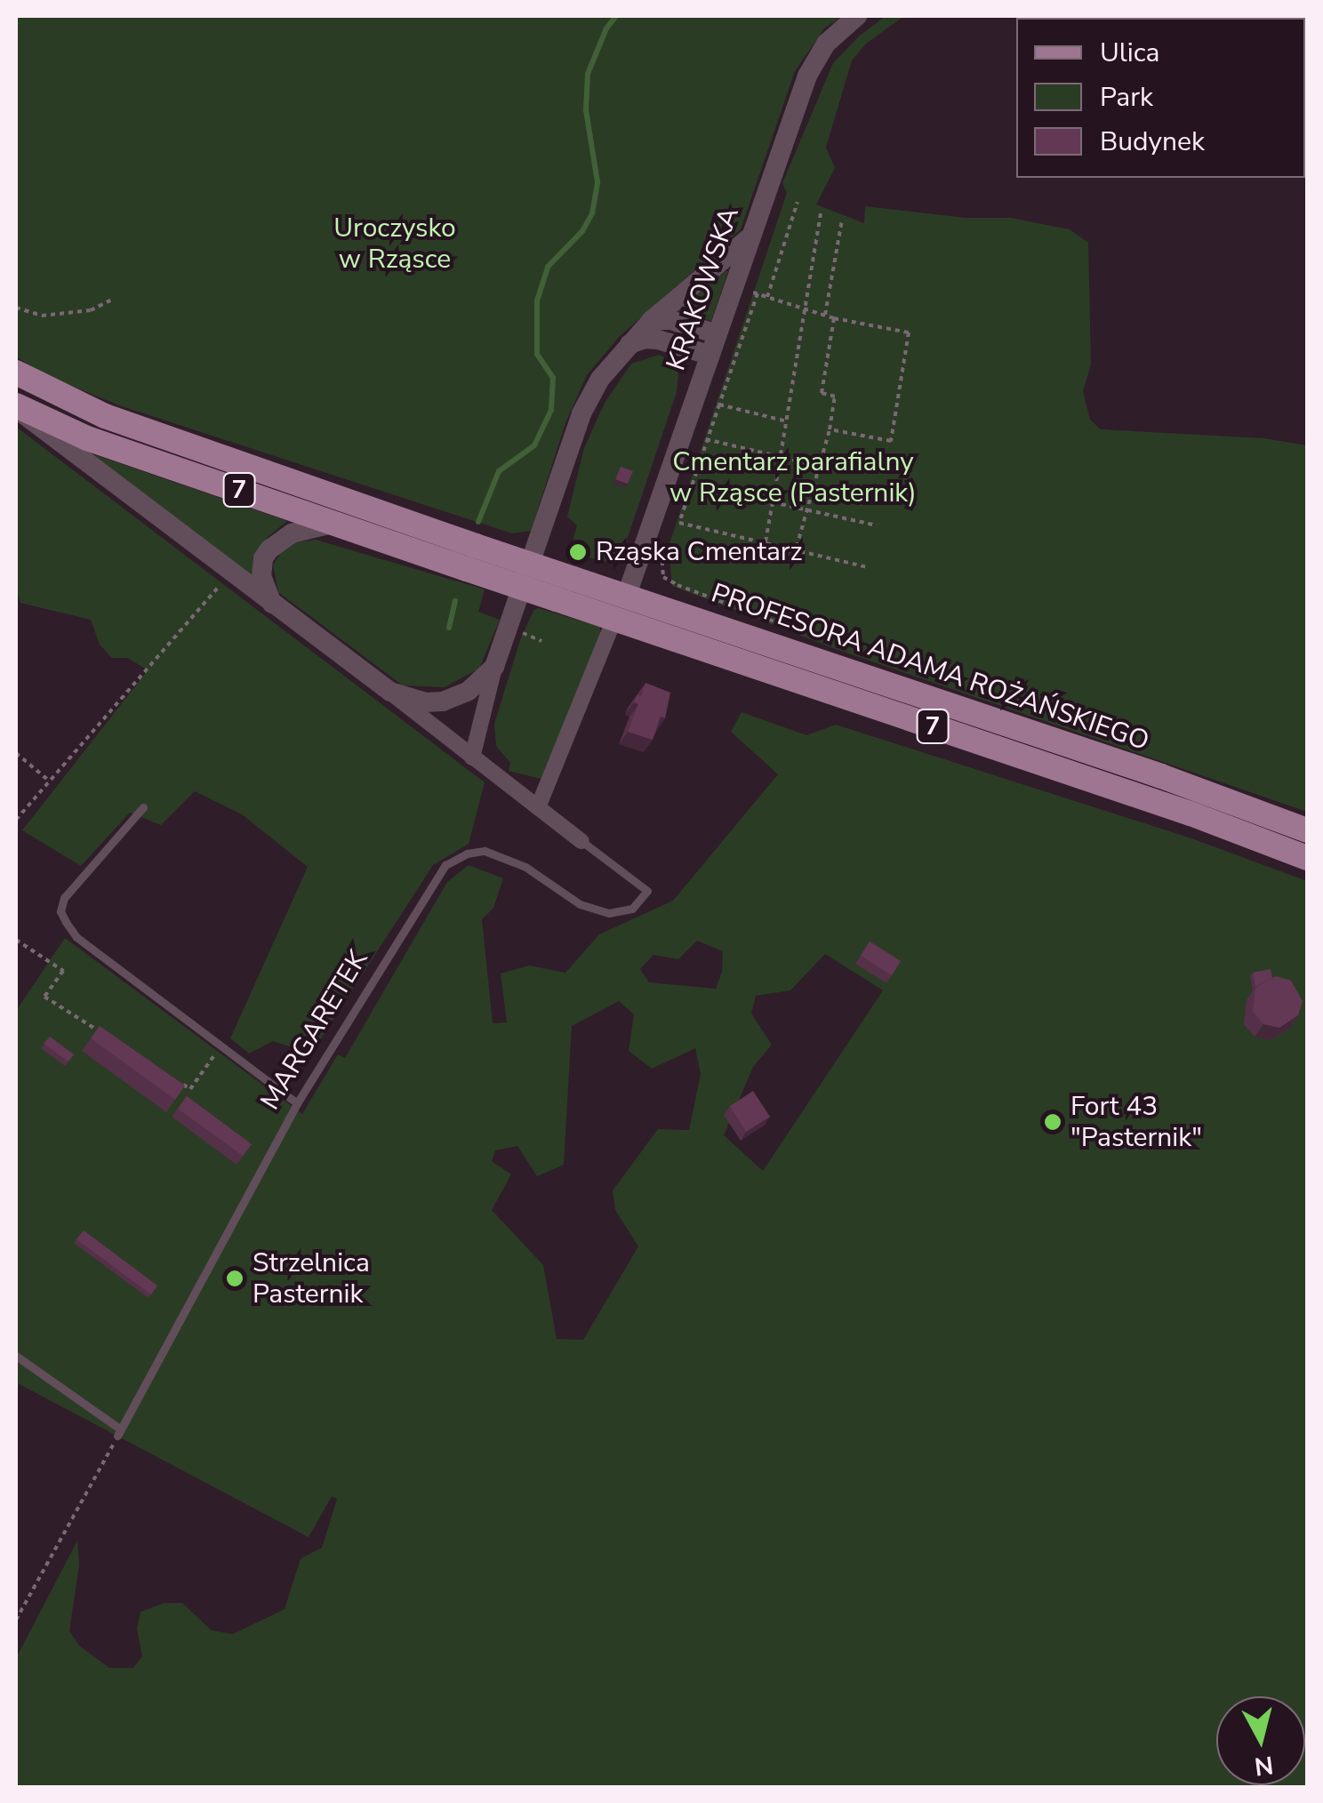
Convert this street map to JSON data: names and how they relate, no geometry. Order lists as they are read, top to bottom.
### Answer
{
  "streets": {
    "main road": ["7", "PROFESORA ADAMA ROŻAŃSKIEGO"],
    "street": ["KRAKOWSKA", "MARGARETEK"]
  },
  "crossings": [
    ["KRAKOWSKA", "PROFESORA ADAMA ROŻAŃSKIEGO"]
  ],
  "parks": ["Uroczysko w Rząsce", "Cmentarz parafialny w Rząsce (Pasternik)"],
  "places": ["Rząska Cmentarz", "Fort 43 \"Pasternik\"", "Strzelnica Pasternik"],
  "legend": ["Ulica", "Park", "Budynek"],
  "north": "bottom"
}
